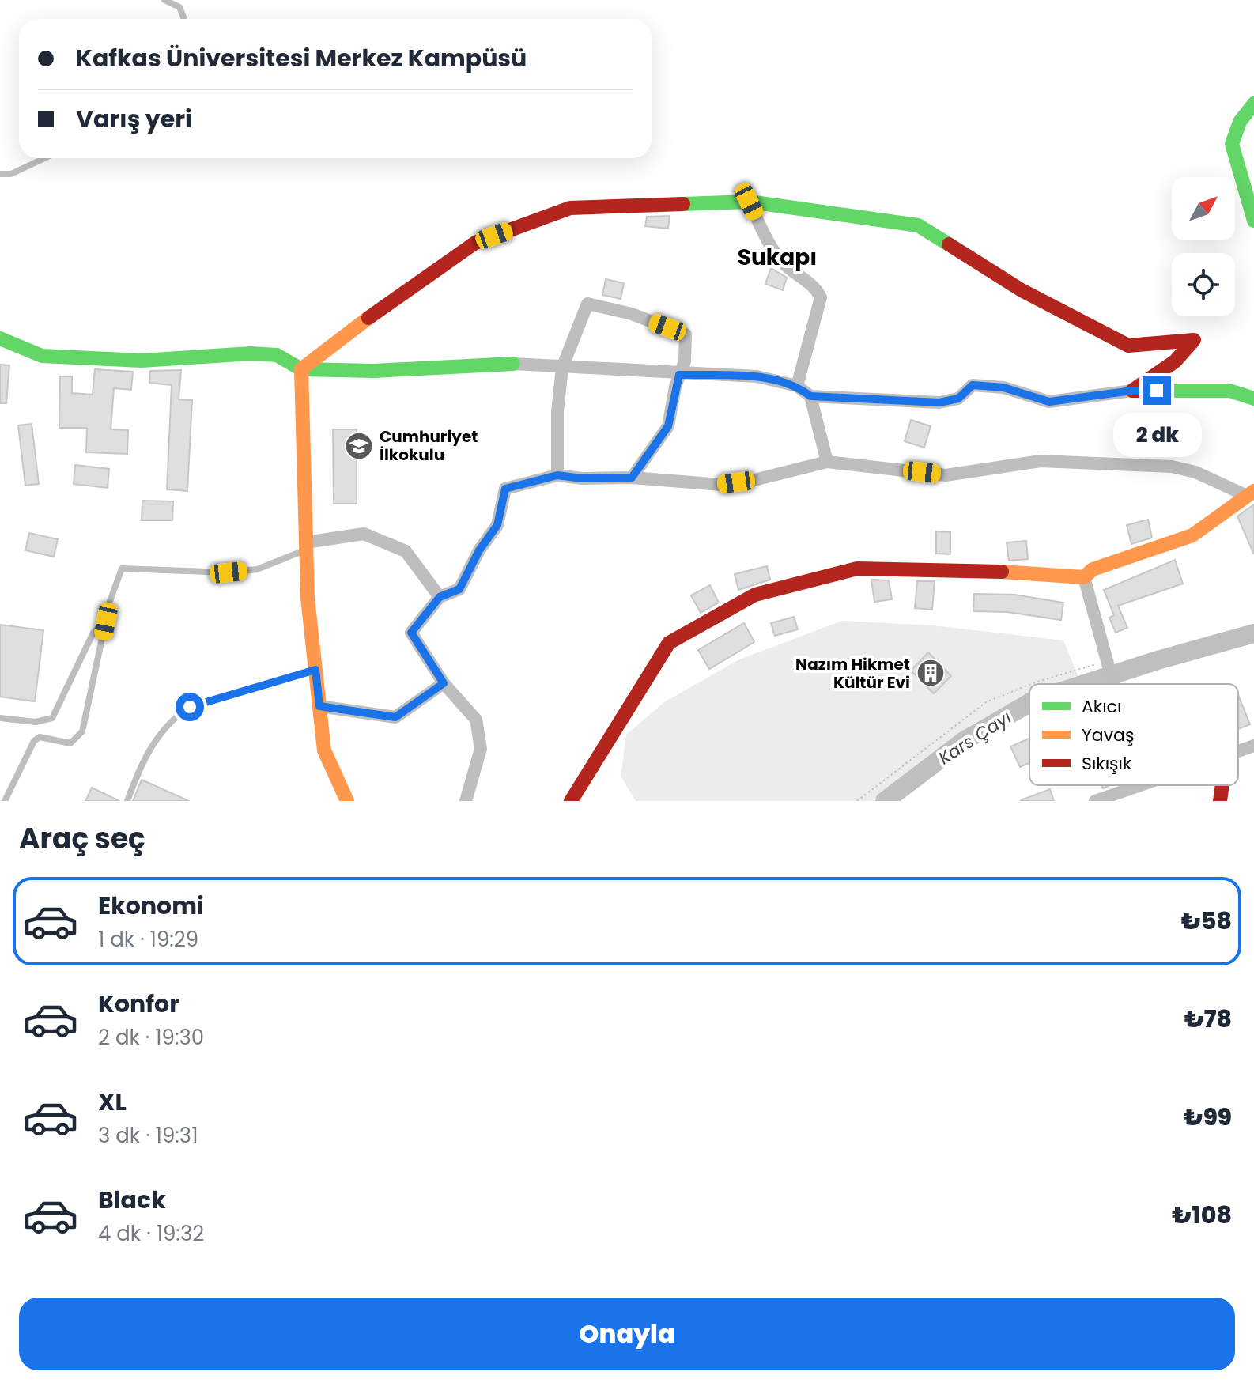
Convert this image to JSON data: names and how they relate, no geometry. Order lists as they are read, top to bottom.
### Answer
{
  "districts": ["Sukapı"],
  "water": ["Kars Çayı"],
  "places": {
    "school or university": ["Cumhuriyet İlkokulu"],
    "building": ["Nazım Hikmet Kültür Evi"]
  },
  "legend": ["Akıcı", "Yavaş", "Sıkışık"],
  "north": "top right",
  "page": {
    "banner": ["Kafkas Üniversitesi Merkez Kampüsü", "Varış yeri"],
    "bubble": "2 dk",
    "heading": "Araç seç",
    "list": [
      {
        "name": "Ekonomi",
        "note": "1 dk · 19:29",
        "value": "₺58"
      },
      {
        "name": "Konfor",
        "note": "2 dk · 19:30",
        "value": "₺78"
      },
      {
        "name": "XL",
        "note": "3 dk · 19:31",
        "value": "₺99"
      },
      {
        "name": "Black",
        "note": "4 dk · 19:32",
        "value": "₺108"
      }
    ],
    "buttons": "Onayla"
  }
}
